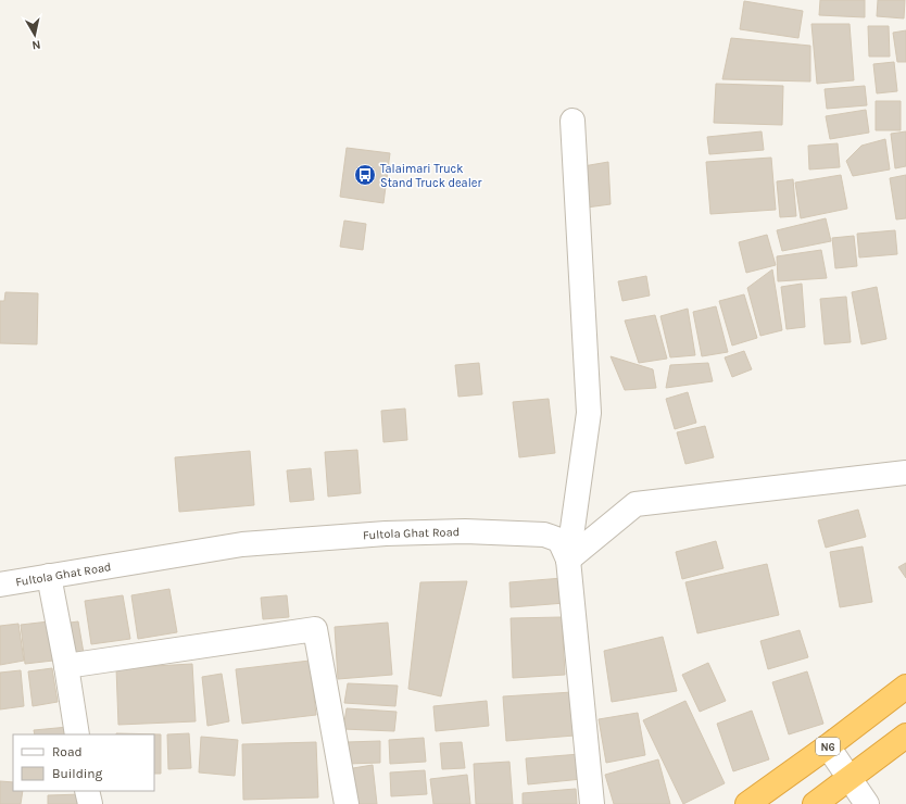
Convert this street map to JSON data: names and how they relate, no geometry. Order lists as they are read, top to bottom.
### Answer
{
  "streets": {
    "highway": ["N6"],
    "street": ["Fultola Ghat Road"]
  },
  "places": {
    "bus stop": ["Talaimari Truck Stand Truck dealer"]
  },
  "legend": ["Road", "Building"],
  "north": "bottom"
}
